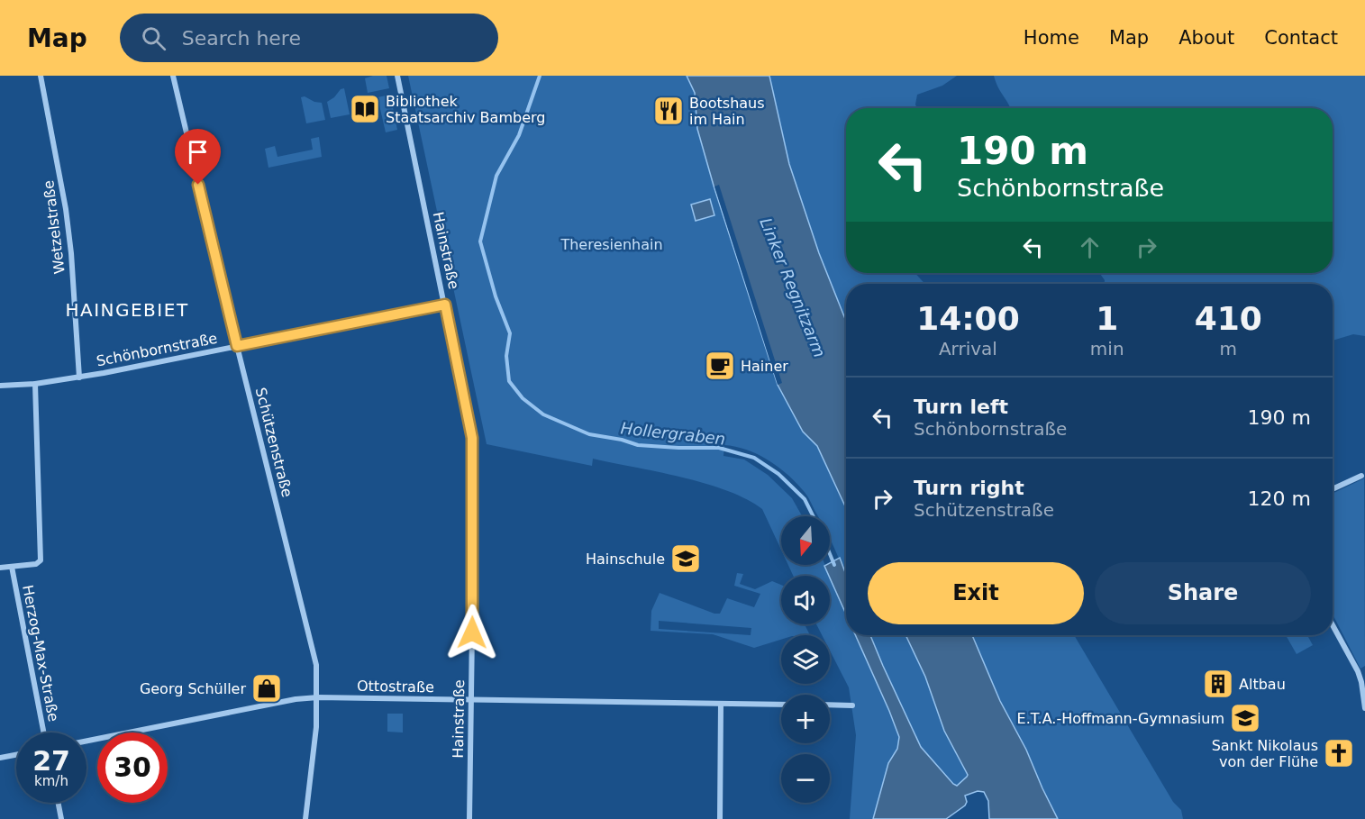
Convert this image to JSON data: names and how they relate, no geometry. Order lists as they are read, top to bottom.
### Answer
{
  "streets": {
    "street": [
      "Wetzelstraße",
      "Hainstraße",
      "Schönbornstraße",
      "Schützenstraße",
      "Herzog-Max-Straße",
      "Ottostraße"
    ]
  },
  "crossings": [
    ["Wetzelstraße", "Schönbornstraße"],
    ["Hainstraße", "Schönbornstraße"],
    ["Hainstraße", "Ottostraße"],
    ["Schönbornstraße", "Schützenstraße"],
    ["Schützenstraße", "Ottostraße"]
  ],
  "districts": ["HAINGEBIET"],
  "water": ["Linker Regnitzarm", "Hollergraben"],
  "parks": ["Theresienhain"],
  "places": {
    "library": ["Bibliothek Staatsarchiv Bamberg"],
    "restaurant": ["Bootshaus im Hain"],
    "cafe": ["Hainer"],
    "school or university": ["Hainschule", "E.T.A.-Hoffmann-Gymnasium"],
    "building": ["Altbau"],
    "shop": ["Georg Schüller"],
    "church": ["Sankt Nikolaus von der Flühe"]
  },
  "north": "bottom",
  "page": {
    "header": "Map",
    "search": "Search here",
    "nav": [
      "Home",
      "Map",
      "About",
      "Contact"
    ],
    "turn": ["190 m", "Schönbornstraße"],
    "eta": [
      "14:00",
      "Arrival",
      "1",
      "min",
      "410",
      "m"
    ],
    "list": [
      {
        "name": "Turn left",
        "note": "Schönbornstraße",
        "value": "190 m"
      },
      {
        "name": "Turn right",
        "note": "Schützenstraße",
        "value": "120 m"
      }
    ],
    "map_buttons": ["+", "−"],
    "buttons": ["Exit", "Share"],
    "speed": "27 km/h",
    "limit": "30"
  }
}
